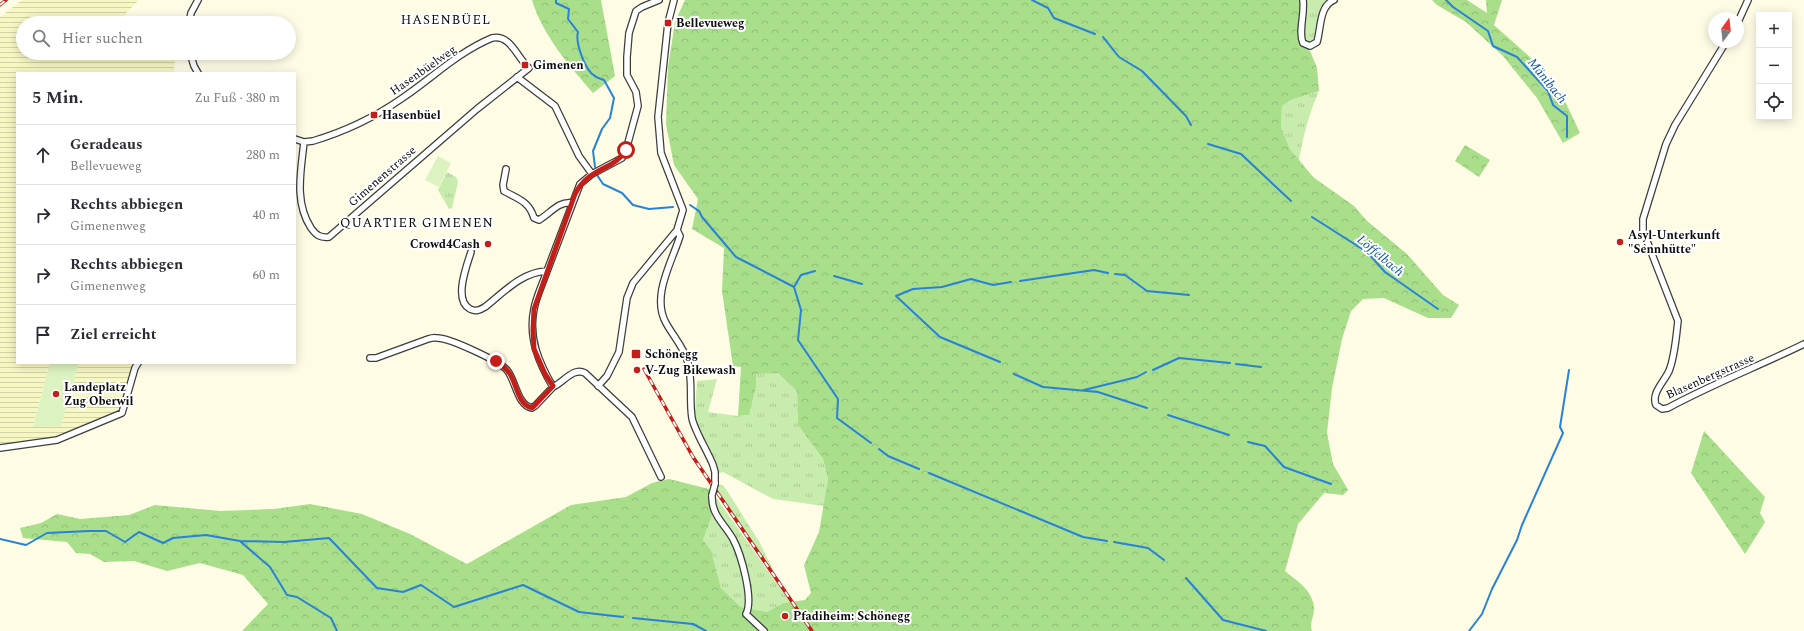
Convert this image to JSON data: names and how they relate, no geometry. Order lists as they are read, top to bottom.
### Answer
{
  "streets": {
    "street": ["Hasenbüelweg", "Gimenenstrasse", "Blasenbergstrasse"]
  },
  "crossings": [
    ["Hasenbüelweg", "Gimenenstrasse"]
  ],
  "districts": ["HASENBÜEL", "QUARTIER GIMENEN"],
  "water": ["Mänibach", "Löffelbach"],
  "places": {
    "transit": [
      "Bellevueweg",
      "Gimenen",
      "Hasenbüel",
      "Schönegg"
    ],
    "other": [
      "Asyl-Unterkunft \"Sennhütte\"",
      "Crowd4Cash",
      "V-Zug Bikewash",
      "Landeplatz Zug Oberwil",
      "Pfadiheim: Schönegg"
    ]
  },
  "north": "top",
  "page": {
    "map_buttons": ["+", "−"],
    "search": "Hier suchen",
    "heading": ["5 Min.", "Zu Fuß · 380 m"],
    "list": [
      ["Geradeaus", "Bellevueweg", "280 m"],
      ["Rechts abbiegen", "Gimenenweg", "40 m"],
      ["Rechts abbiegen", "Gimenenweg", "60 m"],
      "Ziel erreicht"
    ]
  }
}
